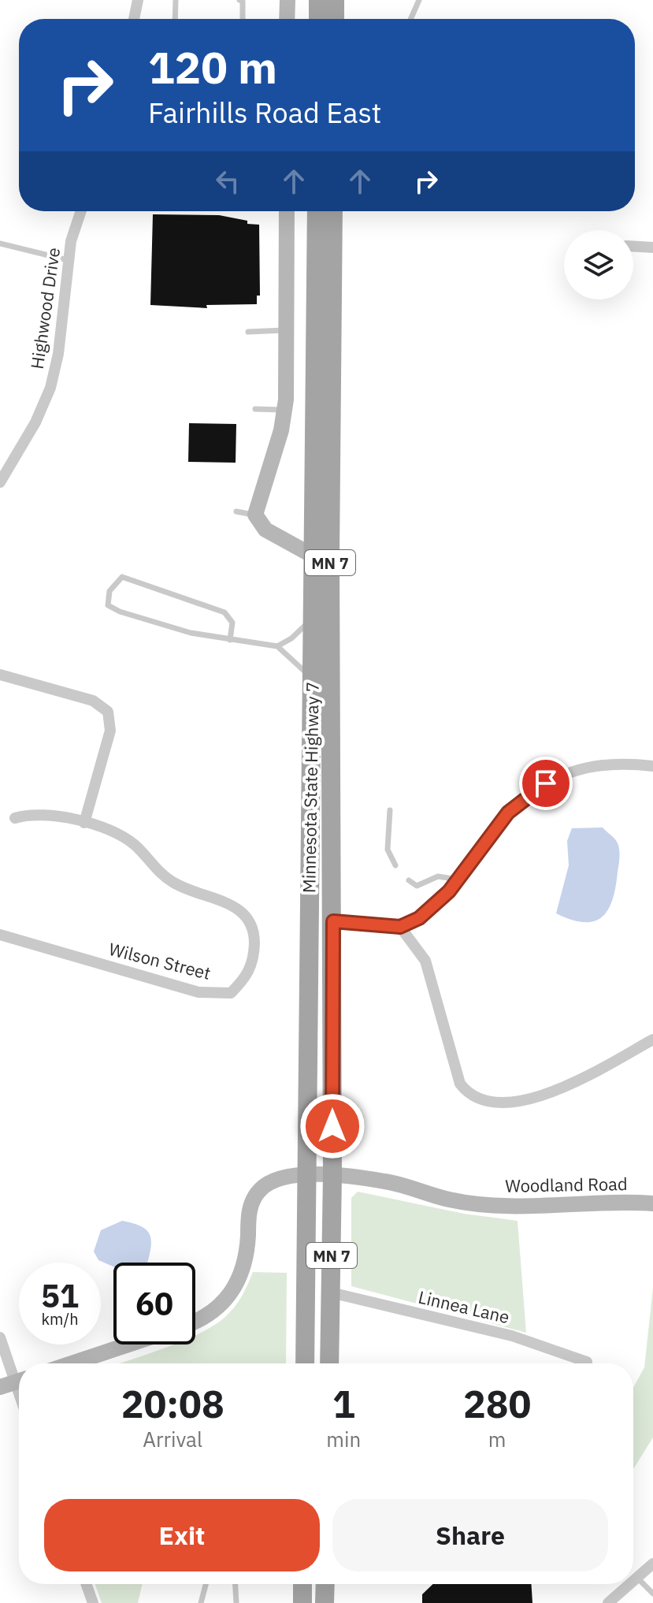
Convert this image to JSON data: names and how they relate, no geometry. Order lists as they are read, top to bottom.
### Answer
{
  "streets": {
    "main road": ["MN 7", "Minnesota State Highway 7"],
    "street": [
      "Highwood Drive",
      "Wilson Street",
      "Woodland Road",
      "Linnea Lane"
    ]
  },
  "crossings": [
    ["Minnesota State Highway 7", "Woodland Road"],
    ["Minnesota State Highway 7", "Linnea Lane"]
  ],
  "page": {
    "turn": ["120 m", "Fairhills Road East"],
    "speed": "51 km/h",
    "limit": "60",
    "eta": [
      "20:08",
      "Arrival",
      "1",
      "min",
      "280",
      "m"
    ],
    "buttons": ["Exit", "Share"]
  }
}
